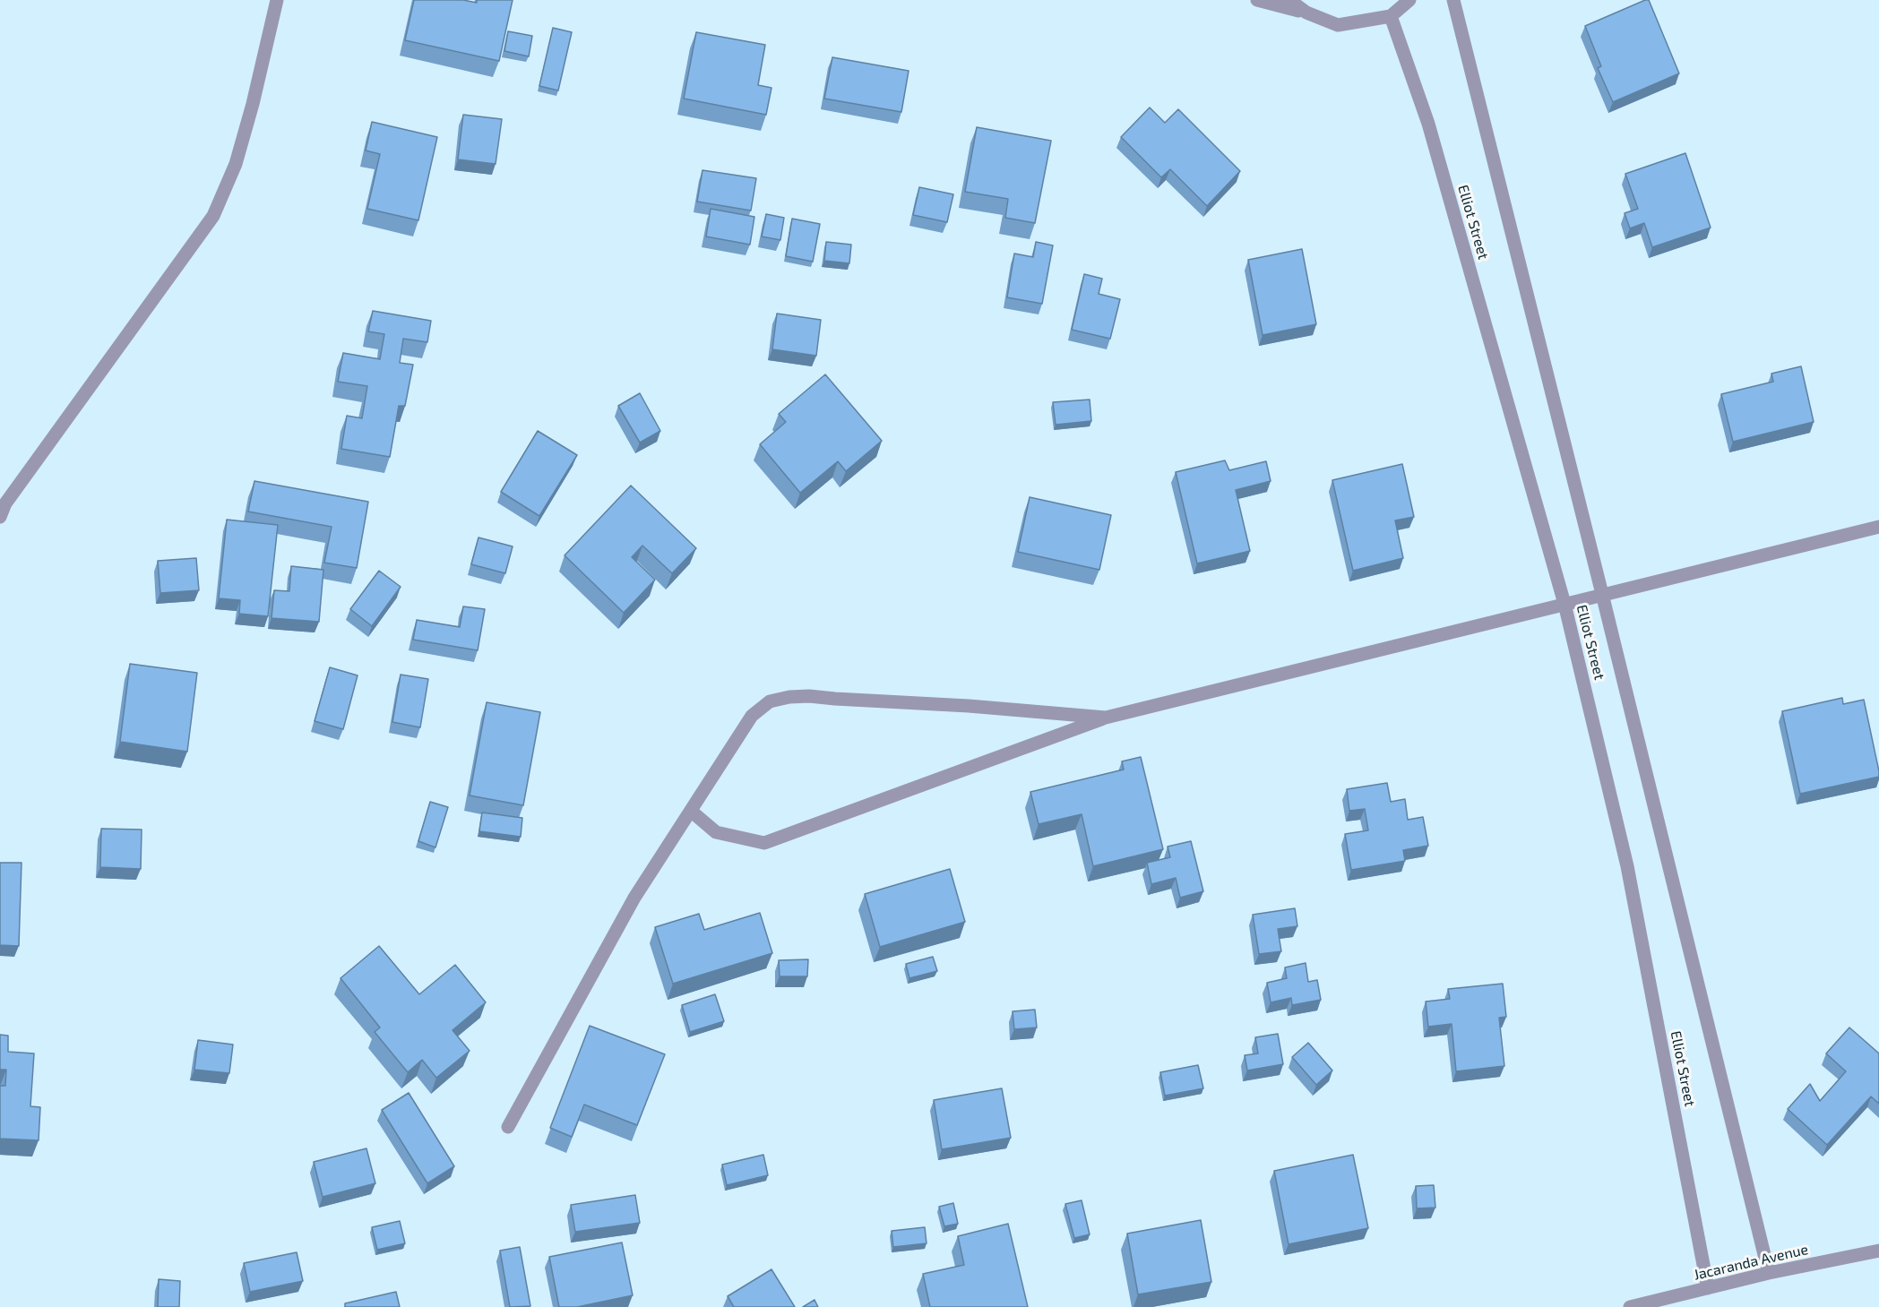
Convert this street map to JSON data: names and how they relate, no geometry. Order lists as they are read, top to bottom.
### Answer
{
  "streets": {
    "street": ["Elliot Street", "Jacaranda Avenue"]
  },
  "crossings": [
    ["Elliot Street", "Jacaranda Avenue"]
  ]
}
